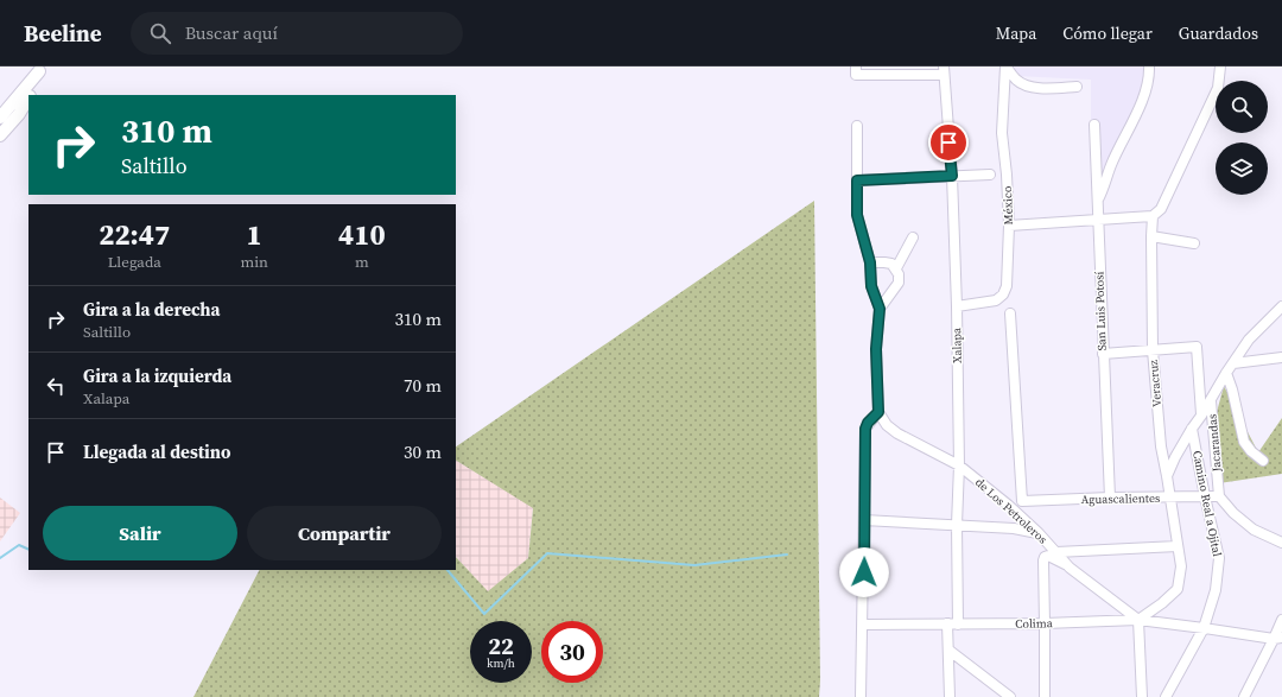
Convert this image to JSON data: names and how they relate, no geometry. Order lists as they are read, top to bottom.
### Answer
{
  "streets": {
    "street": [
      "México",
      "San Luis Potosí",
      "Xalapa",
      "Veracruz",
      "Jacarandas",
      "Aguascalientes",
      "Camino Real a Ojital",
      "de Los Petroleros",
      "Colima"
    ]
  },
  "crossings": [
    ["México", "Xalapa"],
    ["San Luis Potosí", "Aguascalientes"],
    ["Xalapa", "de Los Petroleros"],
    ["Xalapa", "Colima"],
    ["Veracruz", "Aguascalientes"],
    ["Veracruz", "de Los Petroleros"],
    ["Veracruz", "Colima"],
    ["Jacarandas", "Aguascalientes"],
    ["Aguascalientes", "Camino Real a Ojital"],
    ["Camino Real a Ojital", "Colima"],
    ["de Los Petroleros", "Colima"]
  ],
  "page": {
    "header": "Beeline",
    "search": "Buscar aquí",
    "nav": ["Mapa", "Cómo llegar", "Guardados"],
    "turn": ["310 m", "Saltillo"],
    "eta": [
      "22:47",
      "Llegada",
      "1",
      "min",
      "410",
      "m"
    ],
    "list": [
      {
        "name": "Gira a la derecha",
        "note": "Saltillo",
        "value": "310 m"
      },
      {
        "name": "Gira a la izquierda",
        "note": "Xalapa",
        "value": "70 m"
      },
      {
        "name": "Llegada al destino",
        "value": "30 m"
      }
    ],
    "buttons": ["Salir", "Compartir"],
    "speed": "22 km/h",
    "limit": "30"
  }
}
